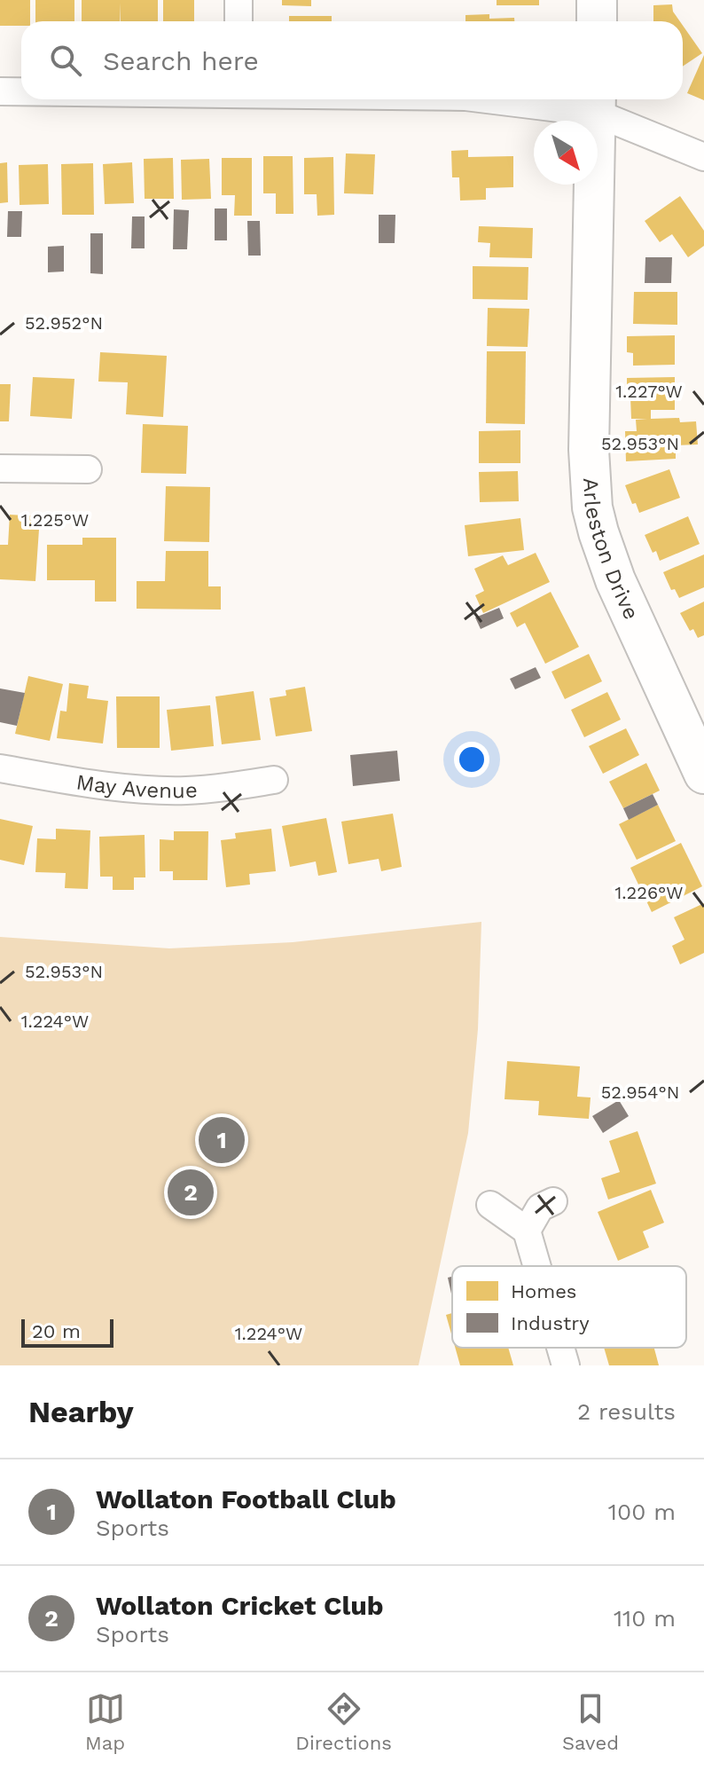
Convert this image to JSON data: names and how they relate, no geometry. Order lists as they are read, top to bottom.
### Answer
{
  "streets": {
    "street": ["Arleston Drive", "May Avenue"]
  },
  "legend": ["Homes", "Industry"],
  "scale_bar": "20 m",
  "north": "bottom right",
  "page": {
    "search": "Search here",
    "pins": ["1", "2"],
    "scale": "20 m",
    "heading": ["Nearby", "2 results"],
    "list": [
      {
        "mark": "1",
        "name": "Wollaton Football Club",
        "note": "Sports",
        "value": "100 m"
      },
      {
        "mark": "2",
        "name": "Wollaton Cricket Club",
        "note": "Sports",
        "value": "110 m"
      }
    ],
    "nav": ["Map", "Directions", "Saved"]
  },
  "coordinates": [
    "52.952°N",
    "1.227°W",
    "52.953°N",
    "1.225°W",
    "1.226°W",
    "1.224°W",
    "52.954°N"
  ]
}
